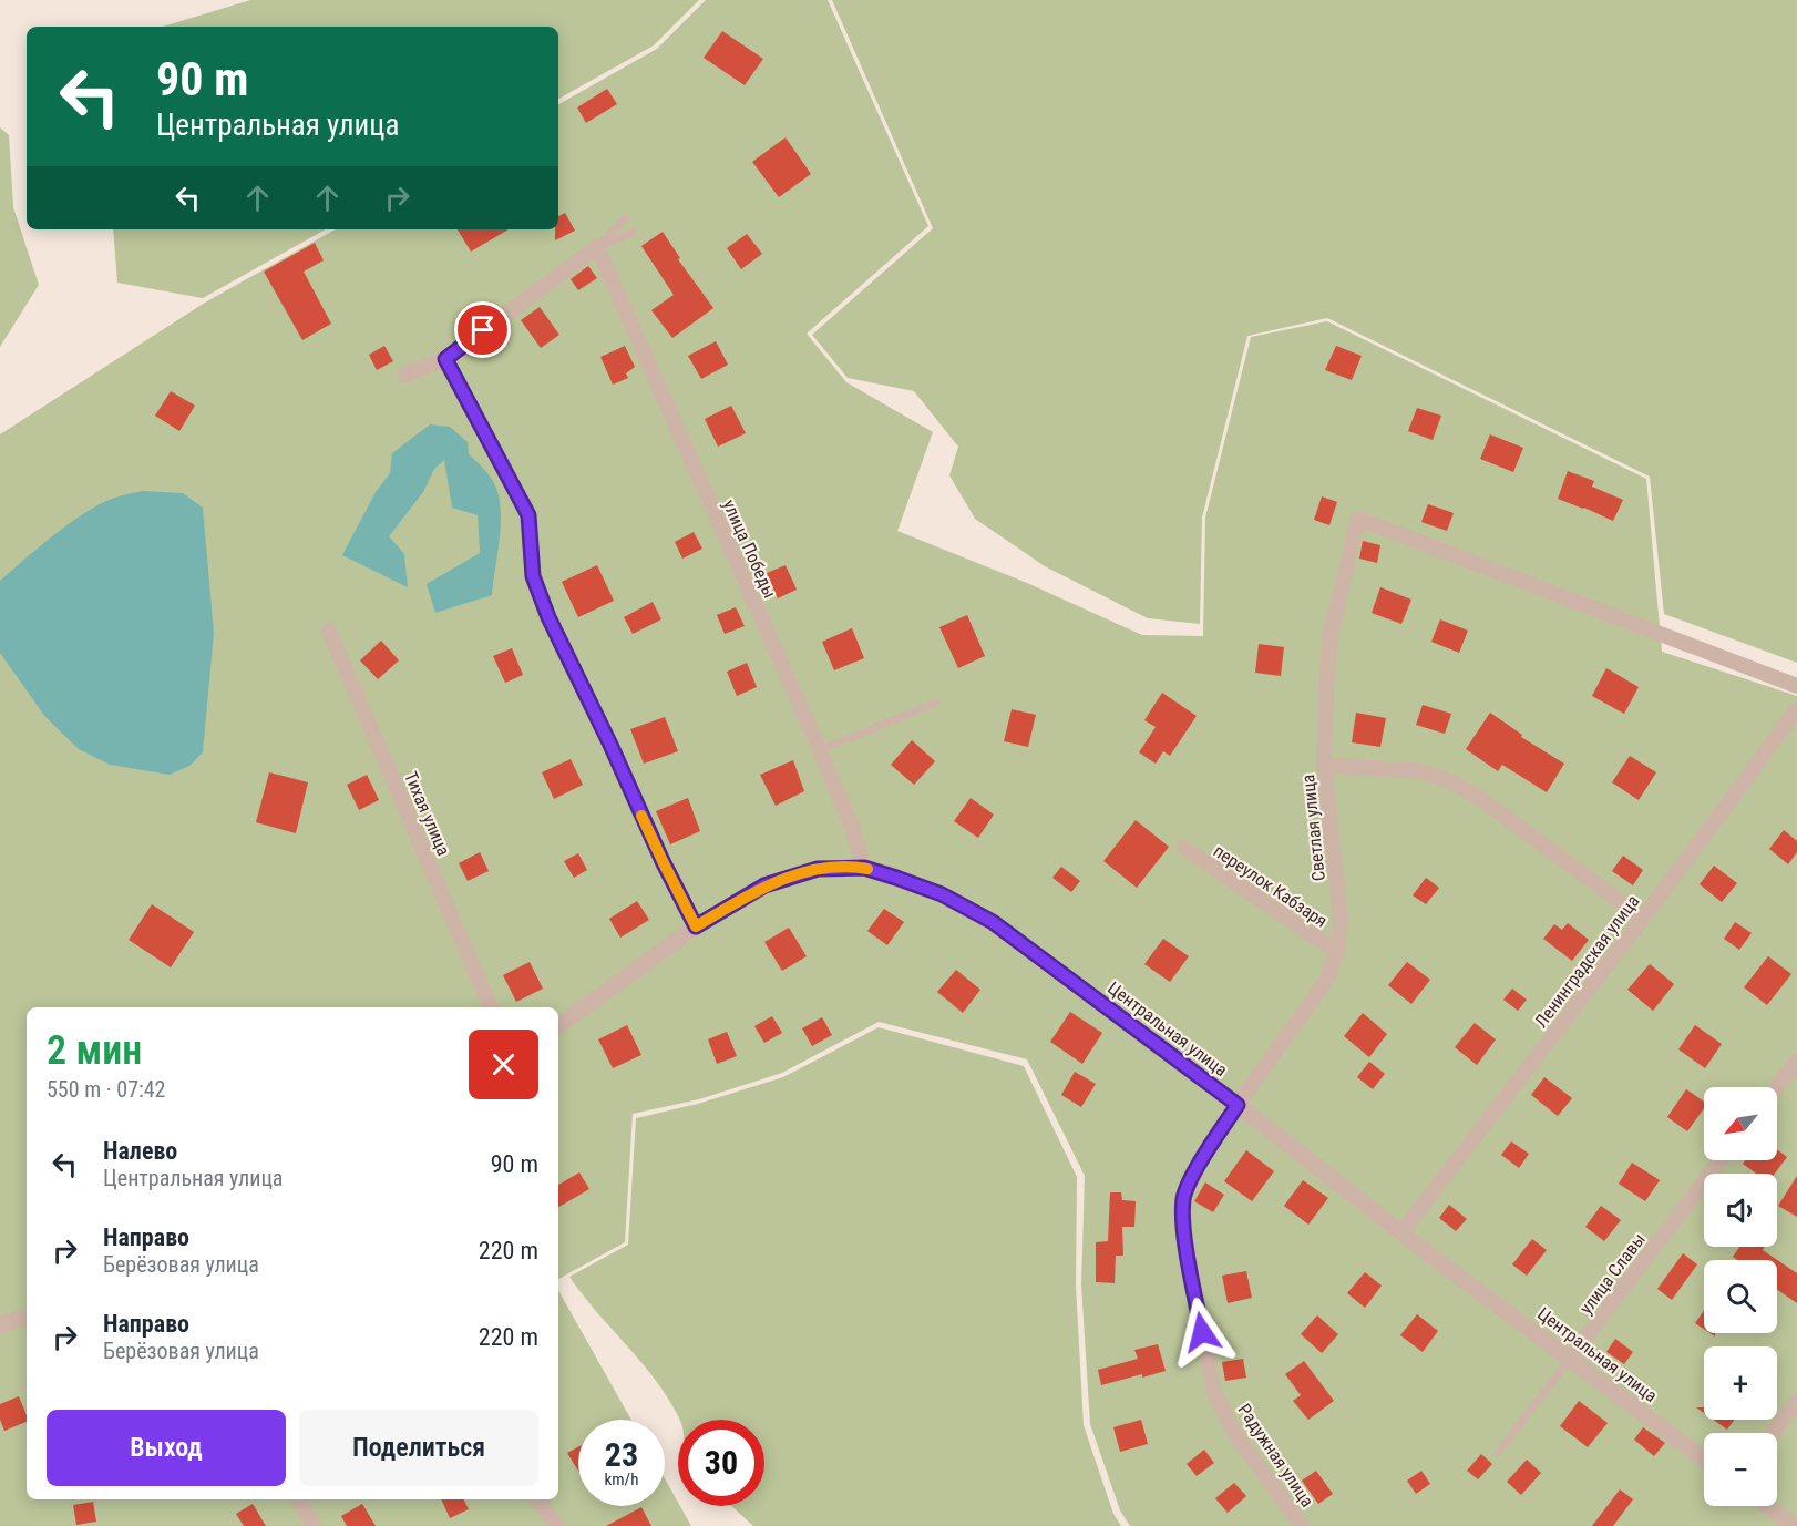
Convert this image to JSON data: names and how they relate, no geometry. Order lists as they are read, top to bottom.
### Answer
{
  "streets": {
    "street": [
      "улица Победы",
      "Тихая улица",
      "Светлая улица",
      "переулок Кабзаря",
      "Ленинградская улица",
      "Центральная улица",
      "улица Славы",
      "Радужная улица"
    ]
  },
  "crossings": [
    ["улица Победы", "Центральная улица"],
    ["Светлая улица", "переулок Кабзаря"],
    ["Светлая улица", "Центральная улица"],
    ["Светлая улица", "Радужная улица"],
    ["Ленинградская улица", "Центральная улица"],
    ["Центральная улица", "улица Славы"],
    ["Центральная улица", "Радужная улица"]
  ],
  "north": "bottom left",
  "page": {
    "turn": ["90 m", "Центральная улица"],
    "heading": ["2 мин", "550 m · 07:42"],
    "map_buttons": ["+", "−"],
    "list": [
      {
        "name": "Налево",
        "note": "Центральная улица",
        "value": "90 m"
      },
      {
        "name": "Направо",
        "note": "Берёзовая улица",
        "value": "220 m"
      },
      {
        "name": "Направо",
        "note": "Берёзовая улица",
        "value": "220 m"
      }
    ],
    "buttons": ["Выход", "Поделиться"],
    "speed": "23 km/h",
    "limit": "30"
  }
}
